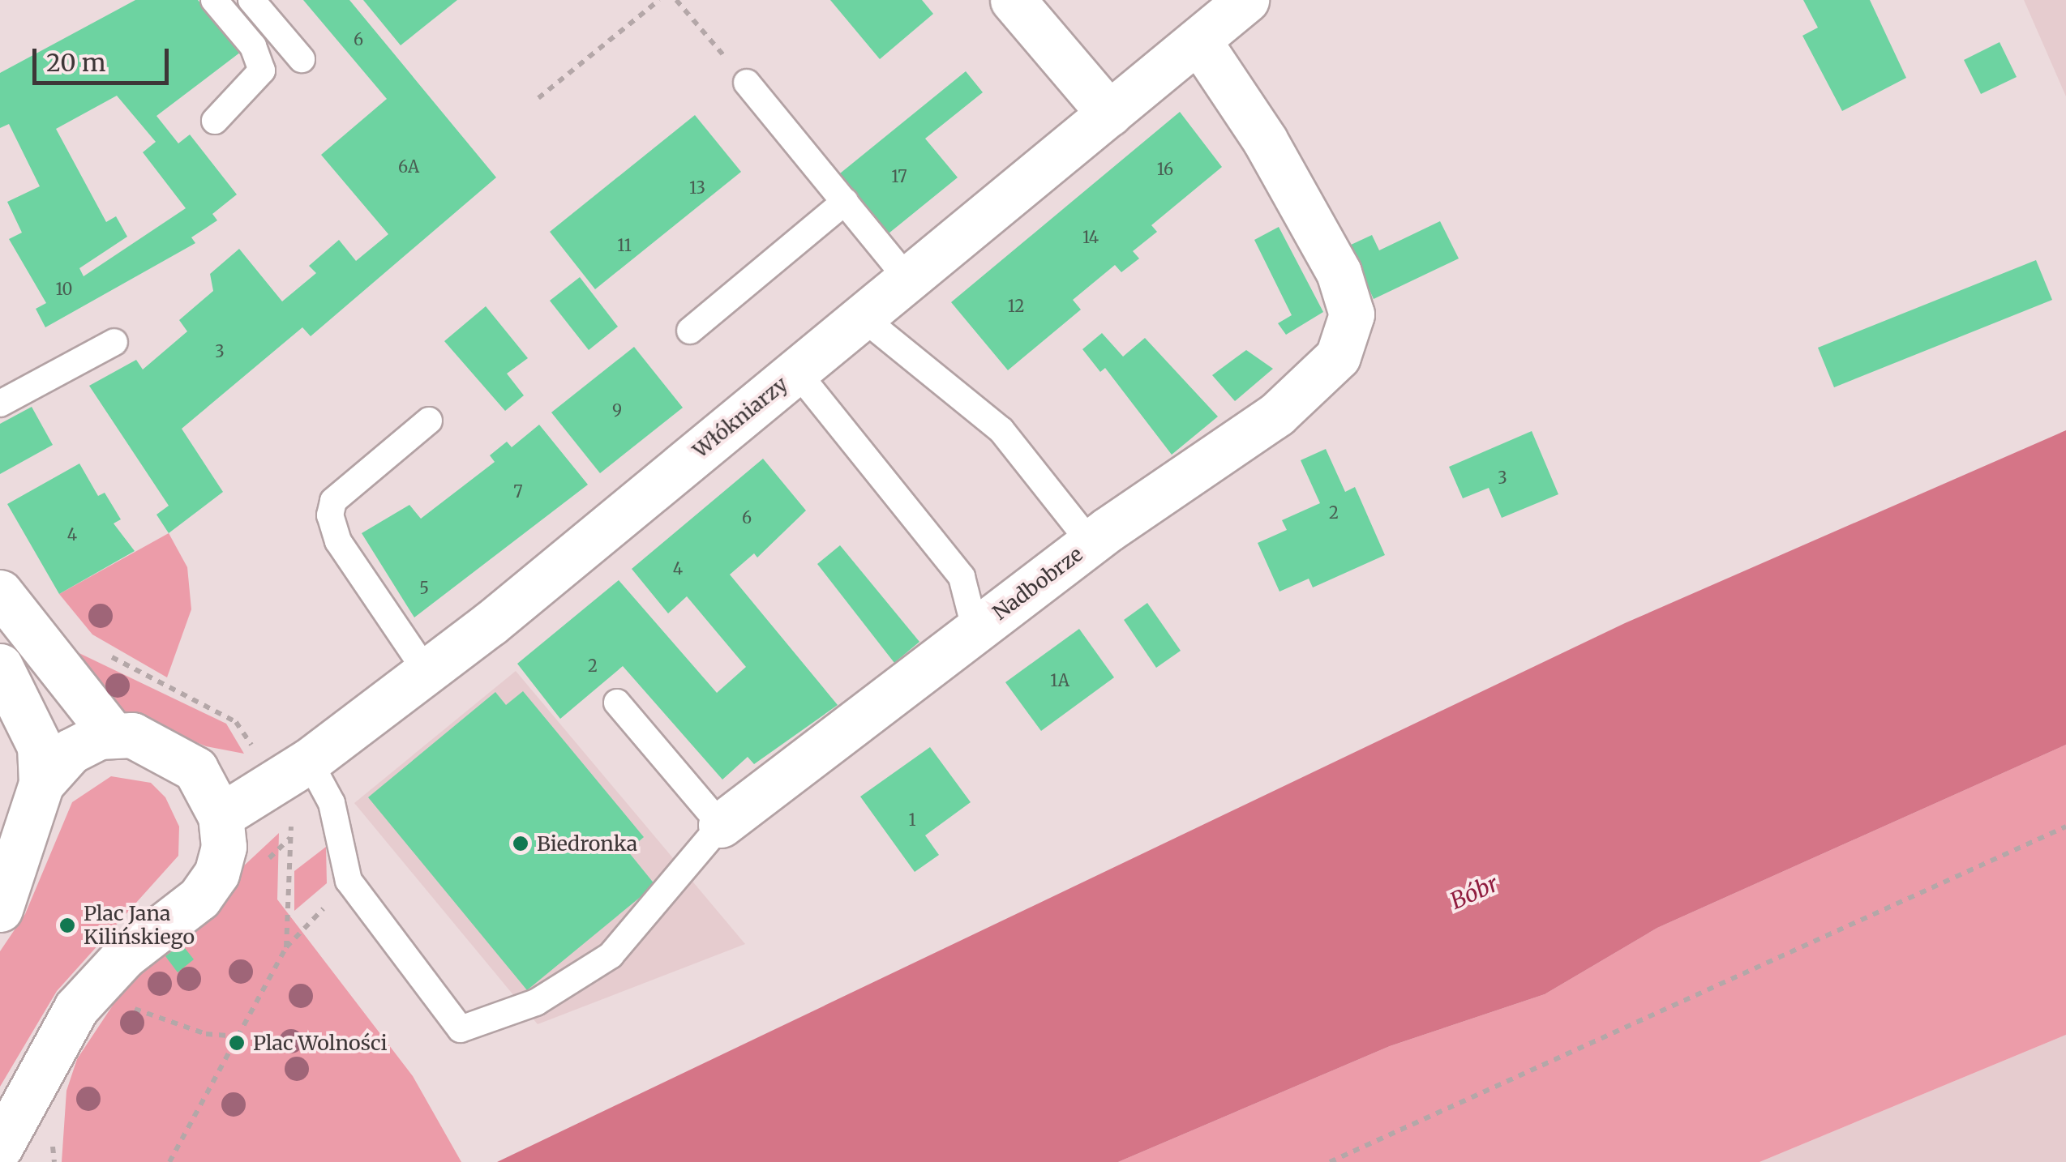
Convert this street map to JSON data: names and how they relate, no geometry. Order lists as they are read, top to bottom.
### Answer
{
  "streets": {
    "street": ["Włókniarzy", "Nadbobrze"]
  },
  "crossings": [
    ["Włókniarzy", "Nadbobrze"]
  ],
  "water": ["Bóbr"],
  "places": ["Biedronka", "Plac Jana Kilińskiego", "Plac Wolności"],
  "house_numbers": [
    "6",
    "6A",
    "16",
    "17",
    "13",
    "14",
    "11",
    "10",
    "12",
    "3",
    "9",
    "3",
    "7",
    "2",
    "6",
    "4",
    "4",
    "5",
    "2",
    "1A",
    "1"
  ],
  "scale_bar": "20 m"
}
